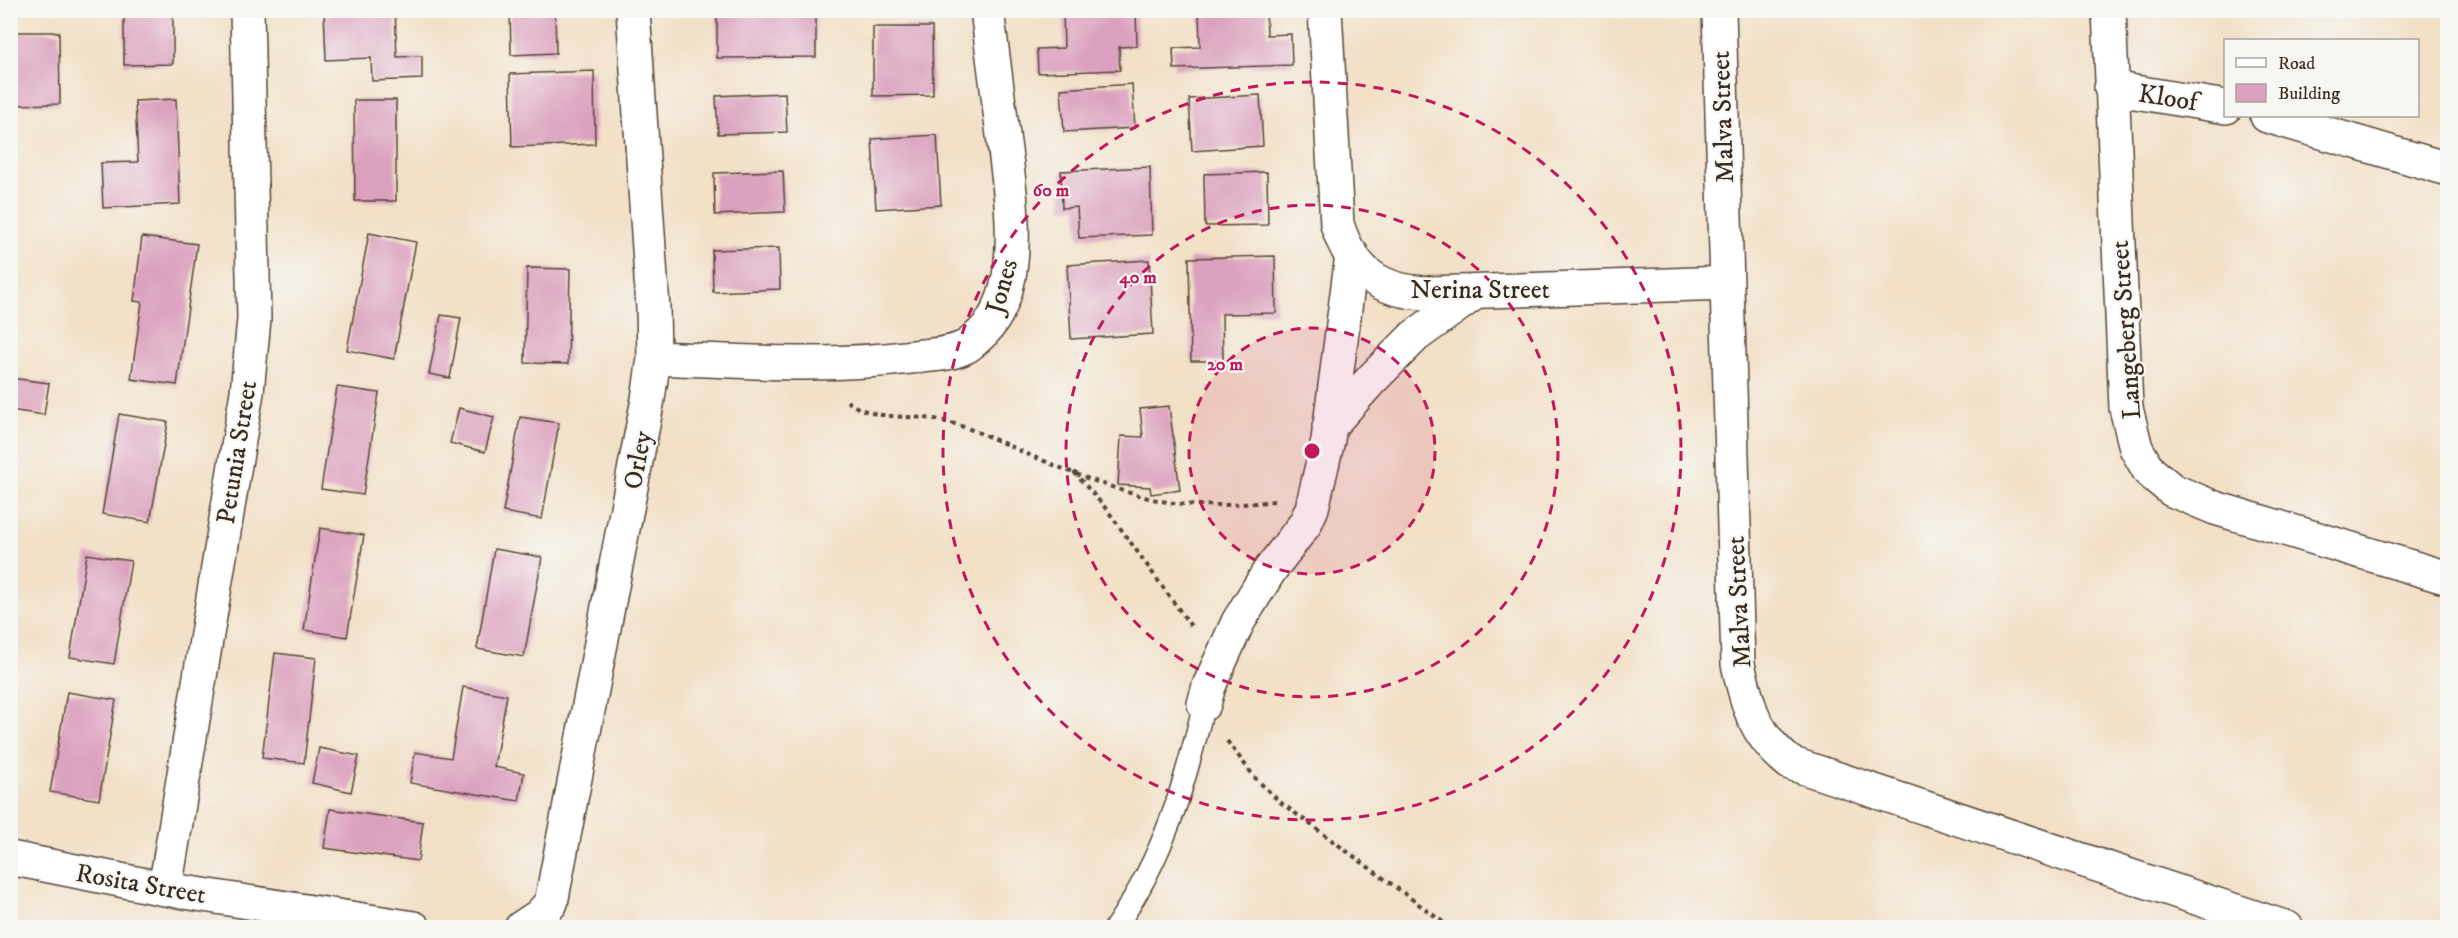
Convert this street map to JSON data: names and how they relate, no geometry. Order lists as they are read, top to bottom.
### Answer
{
  "streets": {
    "street": [
      "Kloof",
      "Malva Street",
      "Jones",
      "Nerina Street",
      "Langeberg Street",
      "Petunia Street",
      "Orley",
      "Rosita Street"
    ]
  },
  "crossings": [
    ["Kloof", "Langeberg Street"],
    ["Malva Street", "Nerina Street"],
    ["Jones", "Orley"],
    ["Petunia Street", "Rosita Street"]
  ],
  "legend": ["Road", "Building"],
  "rings": ["60 m", "40 m", "20 m"]
}
